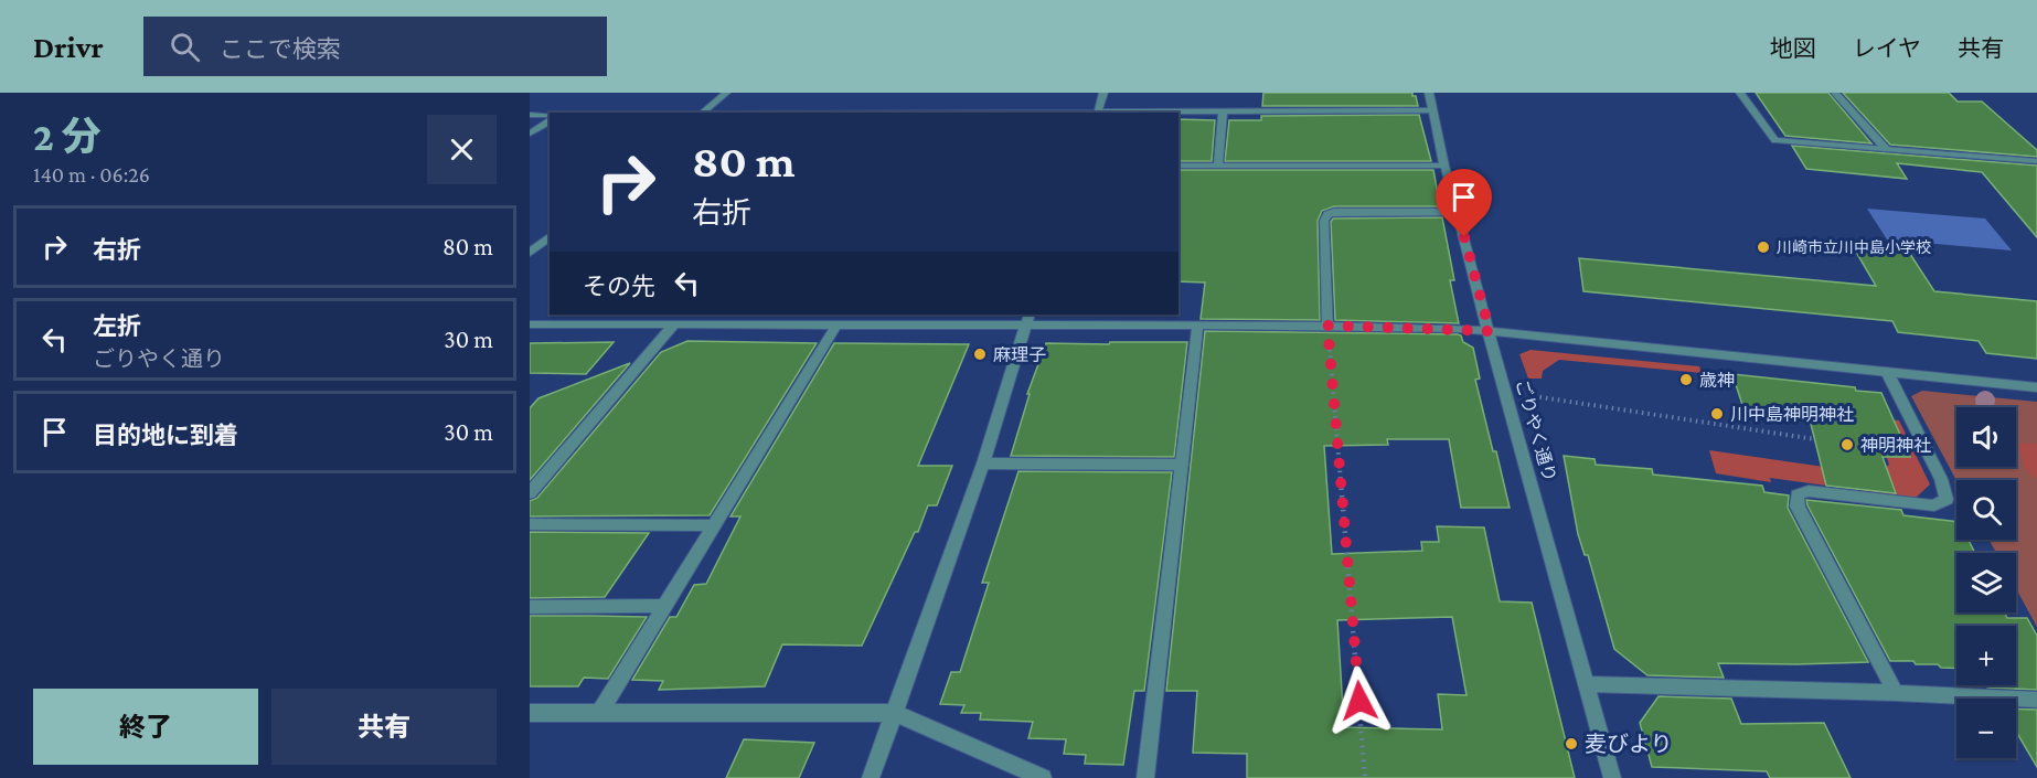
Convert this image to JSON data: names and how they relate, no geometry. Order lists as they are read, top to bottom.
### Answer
{
  "streets": {
    "street": ["ごりやく通り"]
  },
  "places": [
    "川崎市立川中島小学校",
    "麻理子",
    "歳神",
    "川中島神明神社",
    "神明神社",
    "麦びより"
  ],
  "page": {
    "header": "Drivr",
    "search": "ここで検索",
    "nav": ["地図", "レイヤ", "共有"],
    "heading": ["2 分", "140 m · 06:26"],
    "turn": ["80 m", "右折"],
    "list": [
      {
        "name": "右折",
        "value": "80 m"
      },
      {
        "name": "左折",
        "note": "ごりやく通り",
        "value": "30 m"
      },
      {
        "name": "目的地に到着",
        "value": "30 m"
      }
    ],
    "then": "その先",
    "map_buttons": ["+", "−"],
    "buttons": ["終了", "共有"]
  }
}
